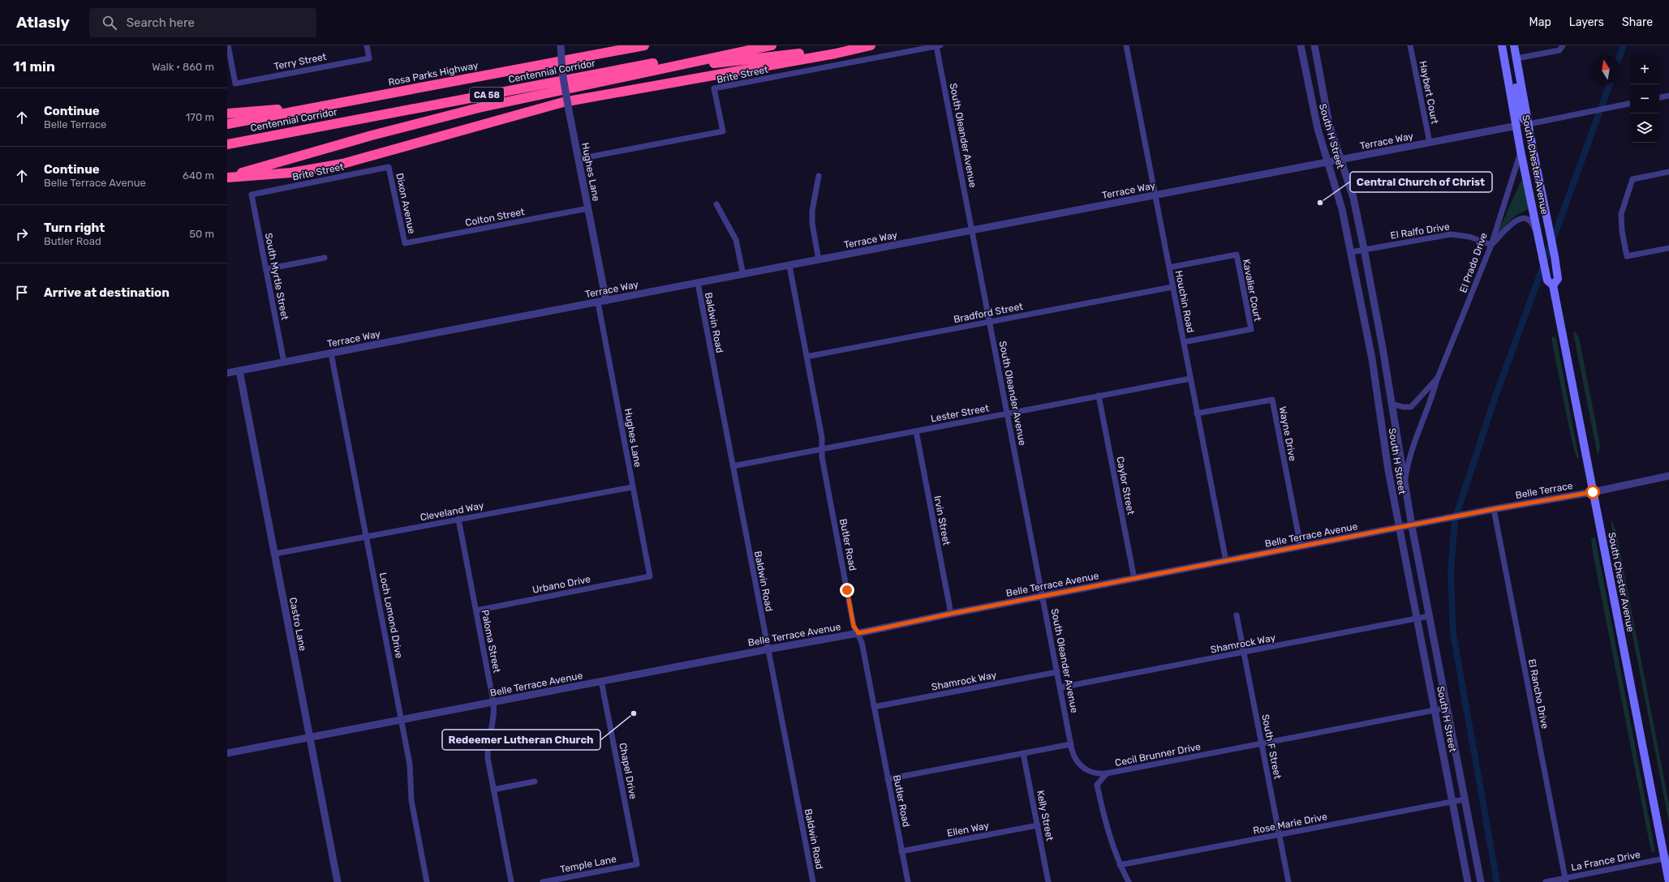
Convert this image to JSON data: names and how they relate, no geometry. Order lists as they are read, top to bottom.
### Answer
{
  "streets": {
    "highway": ["Centennial Corridor", "Rosa Parks Highway", "CA 58"],
    "main road": ["South Chester Avenue"],
    "street": [
      "Terry Street",
      "Brite Street",
      "Haybert Court",
      "South Oleander Avenue",
      "South H Street",
      "Terrace Way",
      "Hughes Lane",
      "Dixon Avenue",
      "Colton Street",
      "El Ralfo Drive",
      "El Prado Drive",
      "South Myrtle Street",
      "Kavalier Court",
      "Houchin Road",
      "Bradford Street",
      "Baldwin Road",
      "Lester Street",
      "Wayne Drive",
      "Caylor Street",
      "Belle Terrace",
      "Cleveland Way",
      "Irvin Street",
      "Belle Terrace Avenue",
      "Butler Road",
      "Urbano Drive",
      "Loch Lomond Drive",
      "Castro Lane",
      "Paloma Street",
      "Shamrock Way",
      "El Rancho Drive",
      "South F Street",
      "Cecil Brunner Drive",
      "Chapel Drive",
      "Kelly Street",
      "Rose Marie Drive",
      "Ellen Way",
      "La France Drive",
      "Temple Lane"
    ]
  },
  "crossings": [
    ["Brite Street", "South Oleander Avenue"],
    ["Brite Street", "Hughes Lane"],
    ["Brite Street", "Dixon Avenue"],
    ["Brite Street", "South Myrtle Street"],
    ["Haybert Court", "Terrace Way"],
    ["South Oleander Avenue", "Terrace Way"],
    ["South Oleander Avenue", "Bradford Street"],
    ["South Oleander Avenue", "Lester Street"],
    ["South Oleander Avenue", "Belle Terrace Avenue"],
    ["South Oleander Avenue", "Shamrock Way"],
    ["South Oleander Avenue", "Cecil Brunner Drive"],
    ["South H Street", "Terrace Way"],
    ["South H Street", "El Ralfo Drive"],
    ["South H Street", "El Prado Drive"],
    ["South H Street", "Belle Terrace Avenue"],
    ["South H Street", "Shamrock Way"],
    ["South H Street", "Cecil Brunner Drive"],
    ["South H Street", "Rose Marie Drive"],
    ["Terrace Way", "South Chester Avenue"],
    ["Terrace Way", "Hughes Lane"],
    ["Terrace Way", "South Myrtle Street"],
    ["Terrace Way", "Houchin Road"],
    ["Terrace Way", "Baldwin Road"],
    ["Terrace Way", "Butler Road"],
    ["Terrace Way", "Loch Lomond Drive"],
    ["Terrace Way", "Castro Lane"],
    ["South Chester Avenue", "El Prado Drive"],
    ["South Chester Avenue", "Belle Terrace"],
    ["South Chester Avenue", "La France Drive"],
    ["Hughes Lane", "Colton Street"],
    ["Hughes Lane", "Cleveland Way"],
    ["Hughes Lane", "Urbano Drive"],
    ["Dixon Avenue", "Colton Street"],
    ["El Ralfo Drive", "El Prado Drive"],
    ["Kavalier Court", "Houchin Road"],
    ["Houchin Road", "Bradford Street"],
    ["Houchin Road", "Lester Street"],
    ["Houchin Road", "Wayne Drive"],
    ["Houchin Road", "Belle Terrace Avenue"],
    ["Bradford Street", "Butler Road"],
    ["Baldwin Road", "Lester Street"],
    ["Baldwin Road", "Belle Terrace Avenue"],
    ["Lester Street", "Caylor Street"],
    ["Lester Street", "Irvin Street"],
    ["Lester Street", "Butler Road"],
    ["Wayne Drive", "Belle Terrace Avenue"],
    ["Caylor Street", "Belle Terrace Avenue"],
    ["Belle Terrace", "Belle Terrace Avenue"],
    ["Belle Terrace", "El Rancho Drive"],
    ["Cleveland Way", "Loch Lomond Drive"],
    ["Cleveland Way", "Castro Lane"],
    ["Cleveland Way", "Paloma Street"],
    ["Irvin Street", "Belle Terrace Avenue"],
    ["Belle Terrace Avenue", "Butler Road"],
    ["Belle Terrace Avenue", "Loch Lomond Drive"],
    ["Belle Terrace Avenue", "Castro Lane"],
    ["Belle Terrace Avenue", "Paloma Street"],
    ["Belle Terrace Avenue", "Chapel Drive"],
    ["Butler Road", "Shamrock Way"],
    ["Butler Road", "Ellen Way"],
    ["Urbano Drive", "Paloma Street"],
    ["Shamrock Way", "South F Street"],
    ["El Rancho Drive", "La France Drive"],
    ["South F Street", "Cecil Brunner Drive"],
    ["South F Street", "Rose Marie Drive"],
    ["Chapel Drive", "Temple Lane"],
    ["Kelly Street", "Ellen Way"]
  ],
  "places": ["Central Church of Christ", "Redeemer Lutheran Church"],
  "north": "top",
  "page": {
    "header": "Atlasly",
    "search": "Search here",
    "nav": ["Map", "Layers", "Share"],
    "heading": ["11 min", "Walk · 860 m"],
    "map_buttons": ["+", "−"],
    "list": [
      ["Continue", "Belle Terrace", "170 m"],
      ["Continue", "Belle Terrace Avenue", "640 m"],
      ["Turn right", "Butler Road", "50 m"],
      "Arrive at destination"
    ]
  }
}
